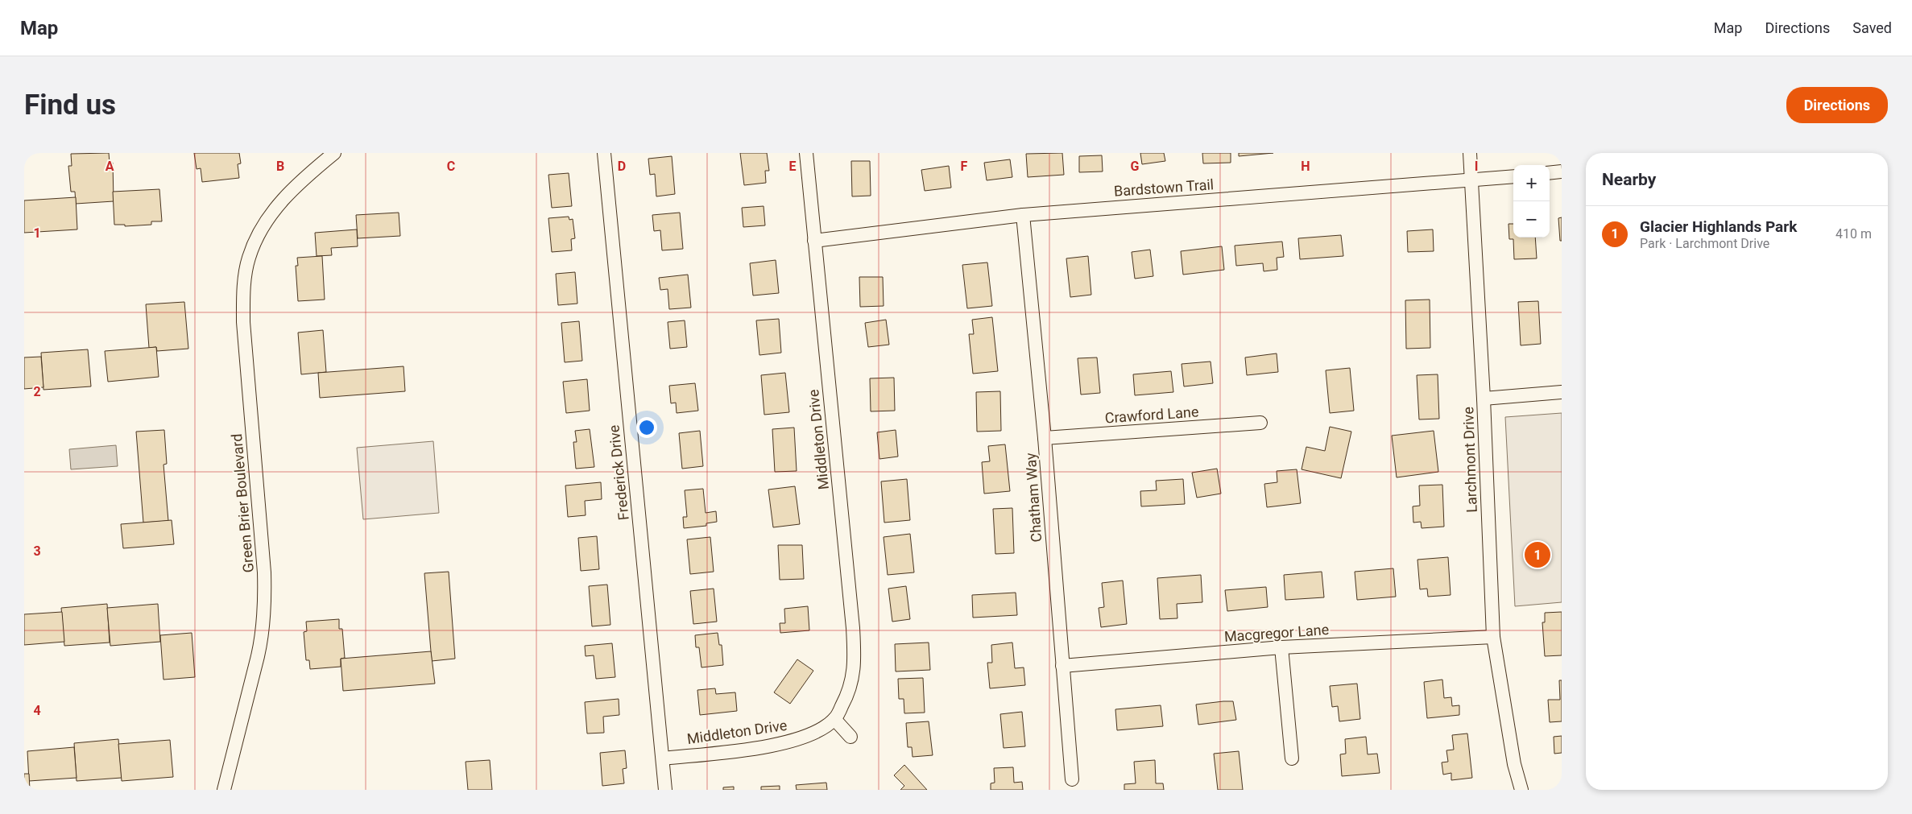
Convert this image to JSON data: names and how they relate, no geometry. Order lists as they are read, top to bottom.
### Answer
{
  "streets": {
    "street": [
      "Bardstown Trail",
      "Crawford Lane",
      "Middleton Drive",
      "Larchmont Drive",
      "Frederick Drive",
      "Chatham Way",
      "Green Brier Boulevard",
      "Macgregor Lane"
    ]
  },
  "crossings": [
    ["Bardstown Trail", "Middleton Drive"],
    ["Bardstown Trail", "Larchmont Drive"],
    ["Bardstown Trail", "Chatham Way"],
    ["Crawford Lane", "Chatham Way"],
    ["Middleton Drive", "Frederick Drive"],
    ["Larchmont Drive", "Macgregor Lane"],
    ["Chatham Way", "Macgregor Lane"]
  ],
  "page": {
    "header": "Map",
    "nav": ["Map", "Directions", "Saved"],
    "buttons": "Directions",
    "title": "Find us",
    "heading": "Nearby",
    "map_buttons": ["+", "−"],
    "list": [
      {
        "mark": "1",
        "name": "Glacier Highlands Park",
        "note": "Park · Larchmont Drive",
        "value": "410 m"
      }
    ],
    "pins": "1"
  },
  "grid": {
    "columns": [
      "A",
      "B",
      "C",
      "D",
      "E",
      "F",
      "G",
      "H",
      "I"
    ],
    "rows": [
      "1",
      "2",
      "3",
      "4"
    ]
  }
}
